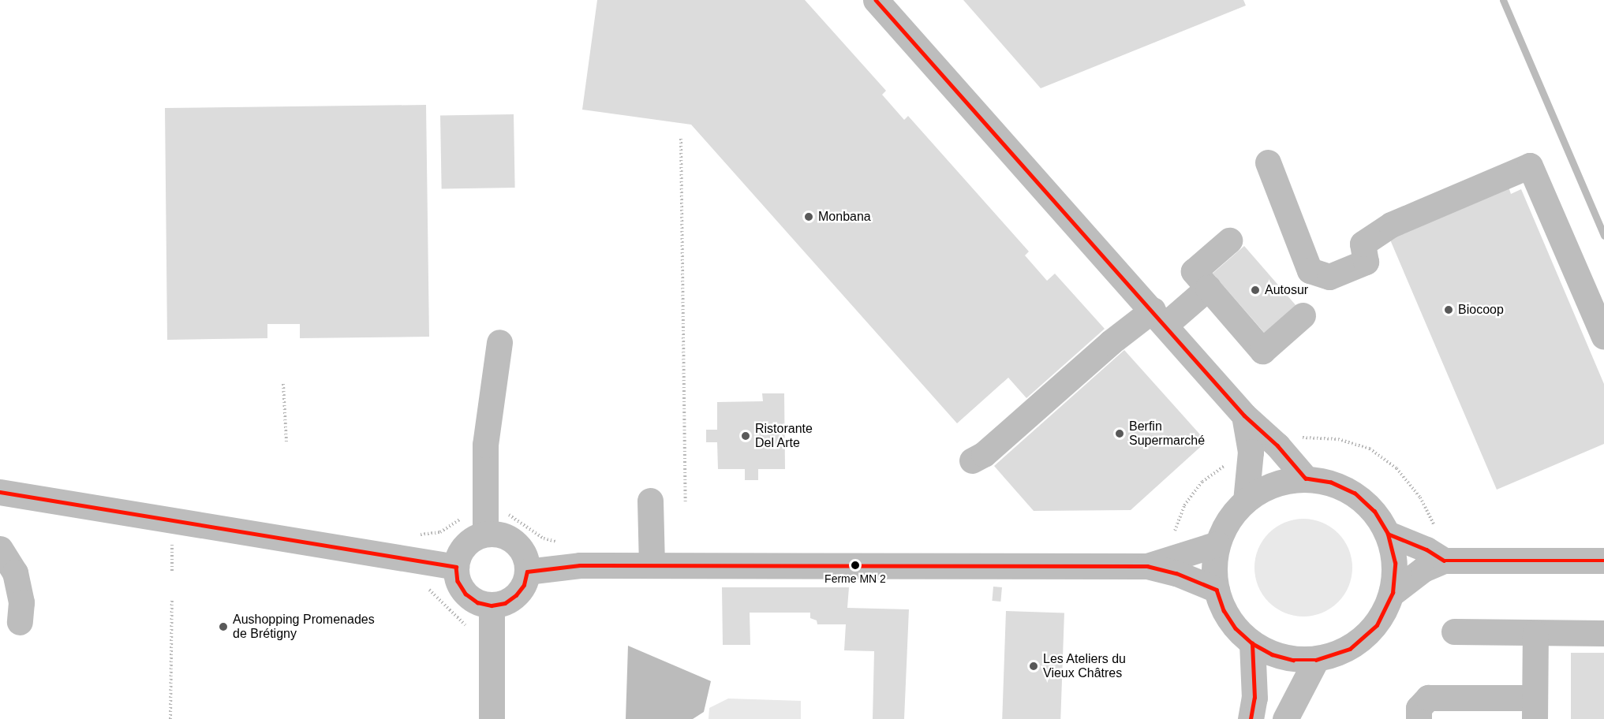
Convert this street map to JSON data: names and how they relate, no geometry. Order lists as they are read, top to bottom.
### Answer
{
  "places": [
    "Monbana",
    "Autosur",
    "Biocoop",
    "Berfin Supermarché",
    "Ristorante Del Arte",
    "Ferme MN 2",
    "Aushopping Promenades de Brétigny",
    "Les Ateliers du Vieux Châtres"
  ]
}
